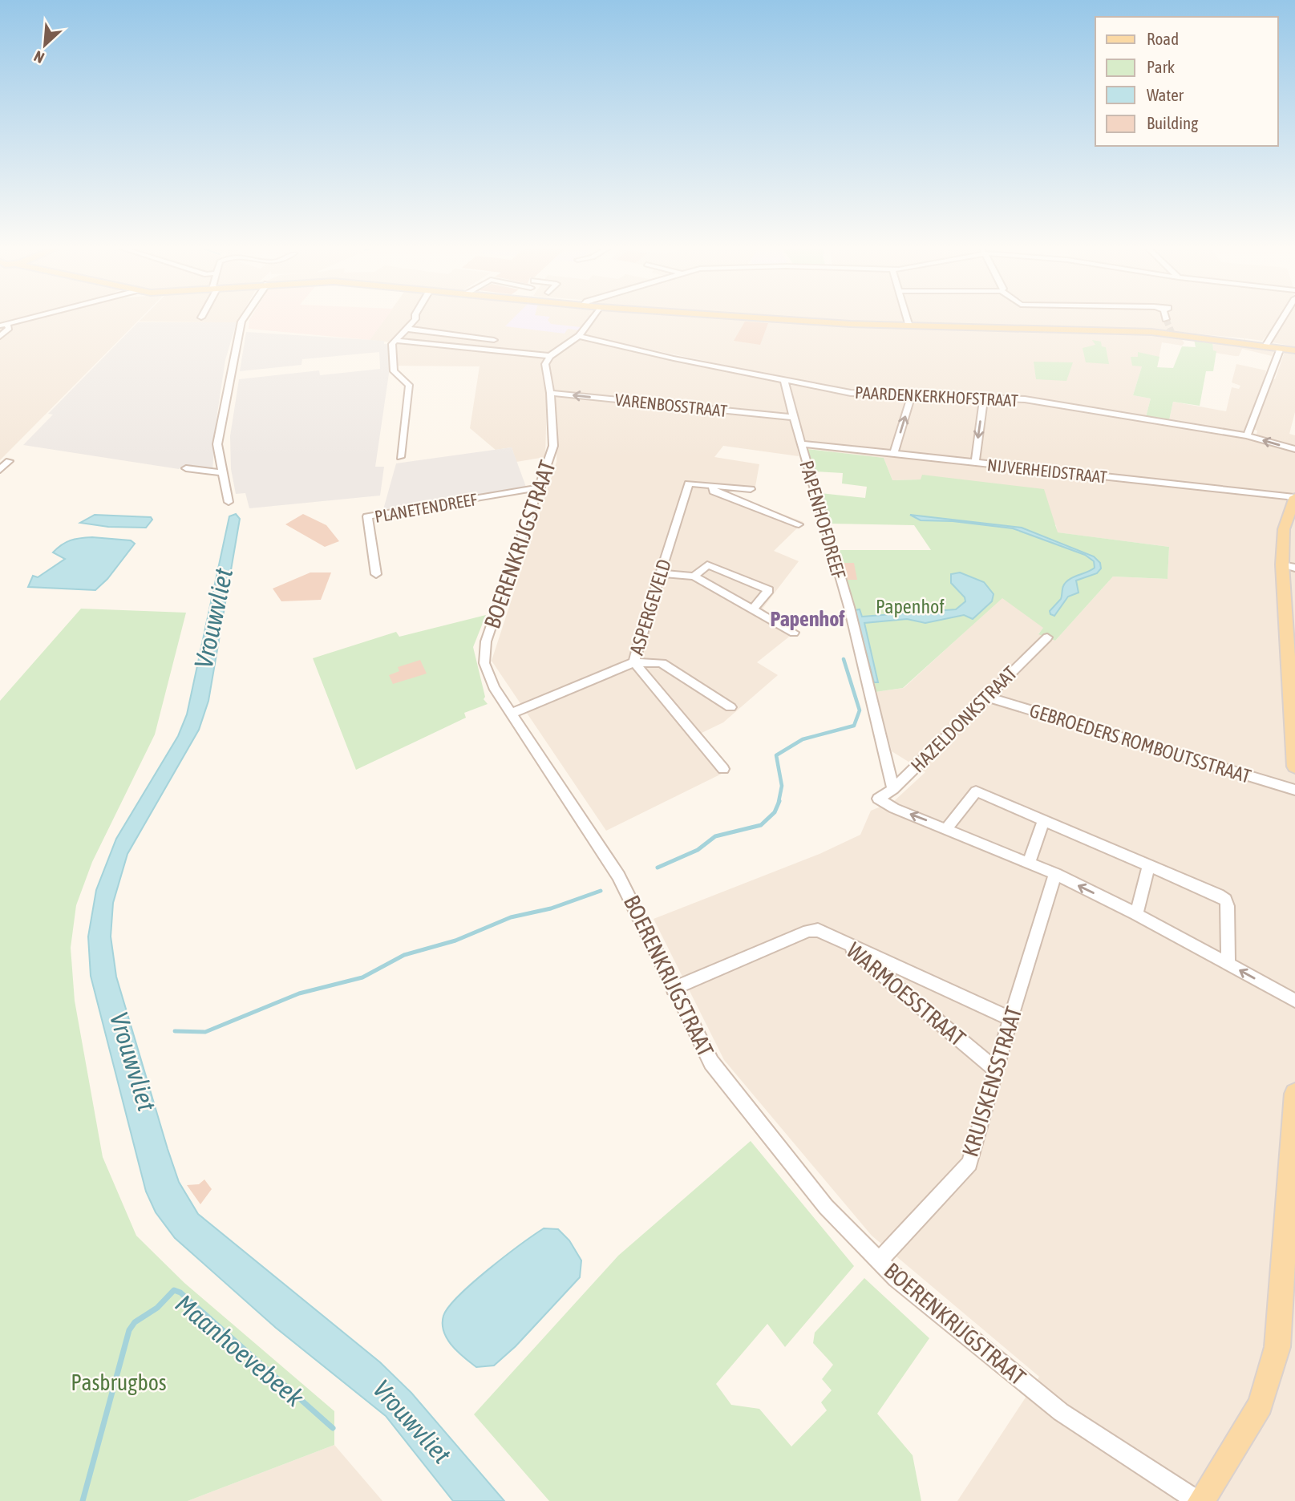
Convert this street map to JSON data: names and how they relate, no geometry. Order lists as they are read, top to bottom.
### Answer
{
  "streets": {
    "street": [
      "PAARDENKERKHOFSTRAAT",
      "VARENBOSSTRAAT",
      "NIJVERHEIDSTRAAT",
      "PLANETENDREEF",
      "PAPENHOFDREEF",
      "BOERENKRIJGSTRAAT",
      "ASPERGEVELD",
      "HAZELDONKSTRAAT",
      "GEBROEDERS ROMBOUTSSTRAAT",
      "WARMOESSTRAAT",
      "KRUISKENSSTRAAT"
    ]
  },
  "crossings": [
    ["PAARDENKERKHOFSTRAAT", "PAPENHOFDREEF"],
    ["VARENBOSSTRAAT", "PAPENHOFDREEF"],
    ["VARENBOSSTRAAT", "BOERENKRIJGSTRAAT"],
    ["NIJVERHEIDSTRAAT", "PAPENHOFDREEF"],
    ["PLANETENDREEF", "BOERENKRIJGSTRAAT"],
    ["PAPENHOFDREEF", "HAZELDONKSTRAAT"],
    ["BOERENKRIJGSTRAAT", "ASPERGEVELD"],
    ["BOERENKRIJGSTRAAT", "WARMOESSTRAAT"],
    ["BOERENKRIJGSTRAAT", "KRUISKENSSTRAAT"],
    ["HAZELDONKSTRAAT", "GEBROEDERS ROMBOUTSSTRAAT"],
    ["WARMOESSTRAAT", "KRUISKENSSTRAAT"]
  ],
  "districts": ["Papenhof"],
  "water": ["Vrouwvliet", "Maanhoevebeek"],
  "parks": ["Papenhof", "Pasbrugbos"],
  "legend": [
    "Road",
    "Park",
    "Water",
    "Building"
  ],
  "north": "bottom left"
}
